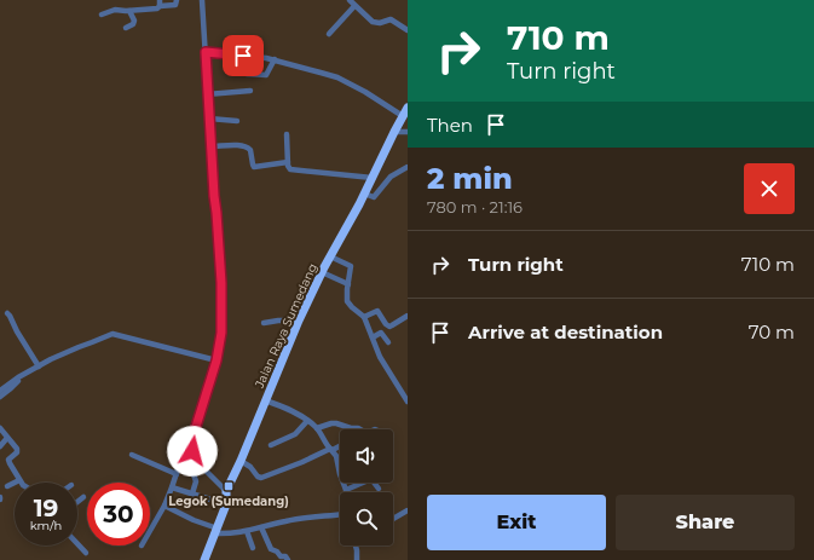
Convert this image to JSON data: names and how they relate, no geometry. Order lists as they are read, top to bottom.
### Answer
{
  "streets": {
    "highway": ["Jalan Raya Sumedang"]
  },
  "places": {
    "transit": ["Legok (Sumedang)"]
  },
  "page": {
    "turn": ["710 m", "Turn right"],
    "then": "Then",
    "heading": ["2 min", "780 m · 21:16"],
    "list": [
      {
        "name": "Turn right",
        "value": "710 m"
      },
      {
        "name": "Arrive at destination",
        "value": "70 m"
      }
    ],
    "speed": "19 km/h",
    "limit": "30",
    "buttons": ["Exit", "Share"]
  }
}
